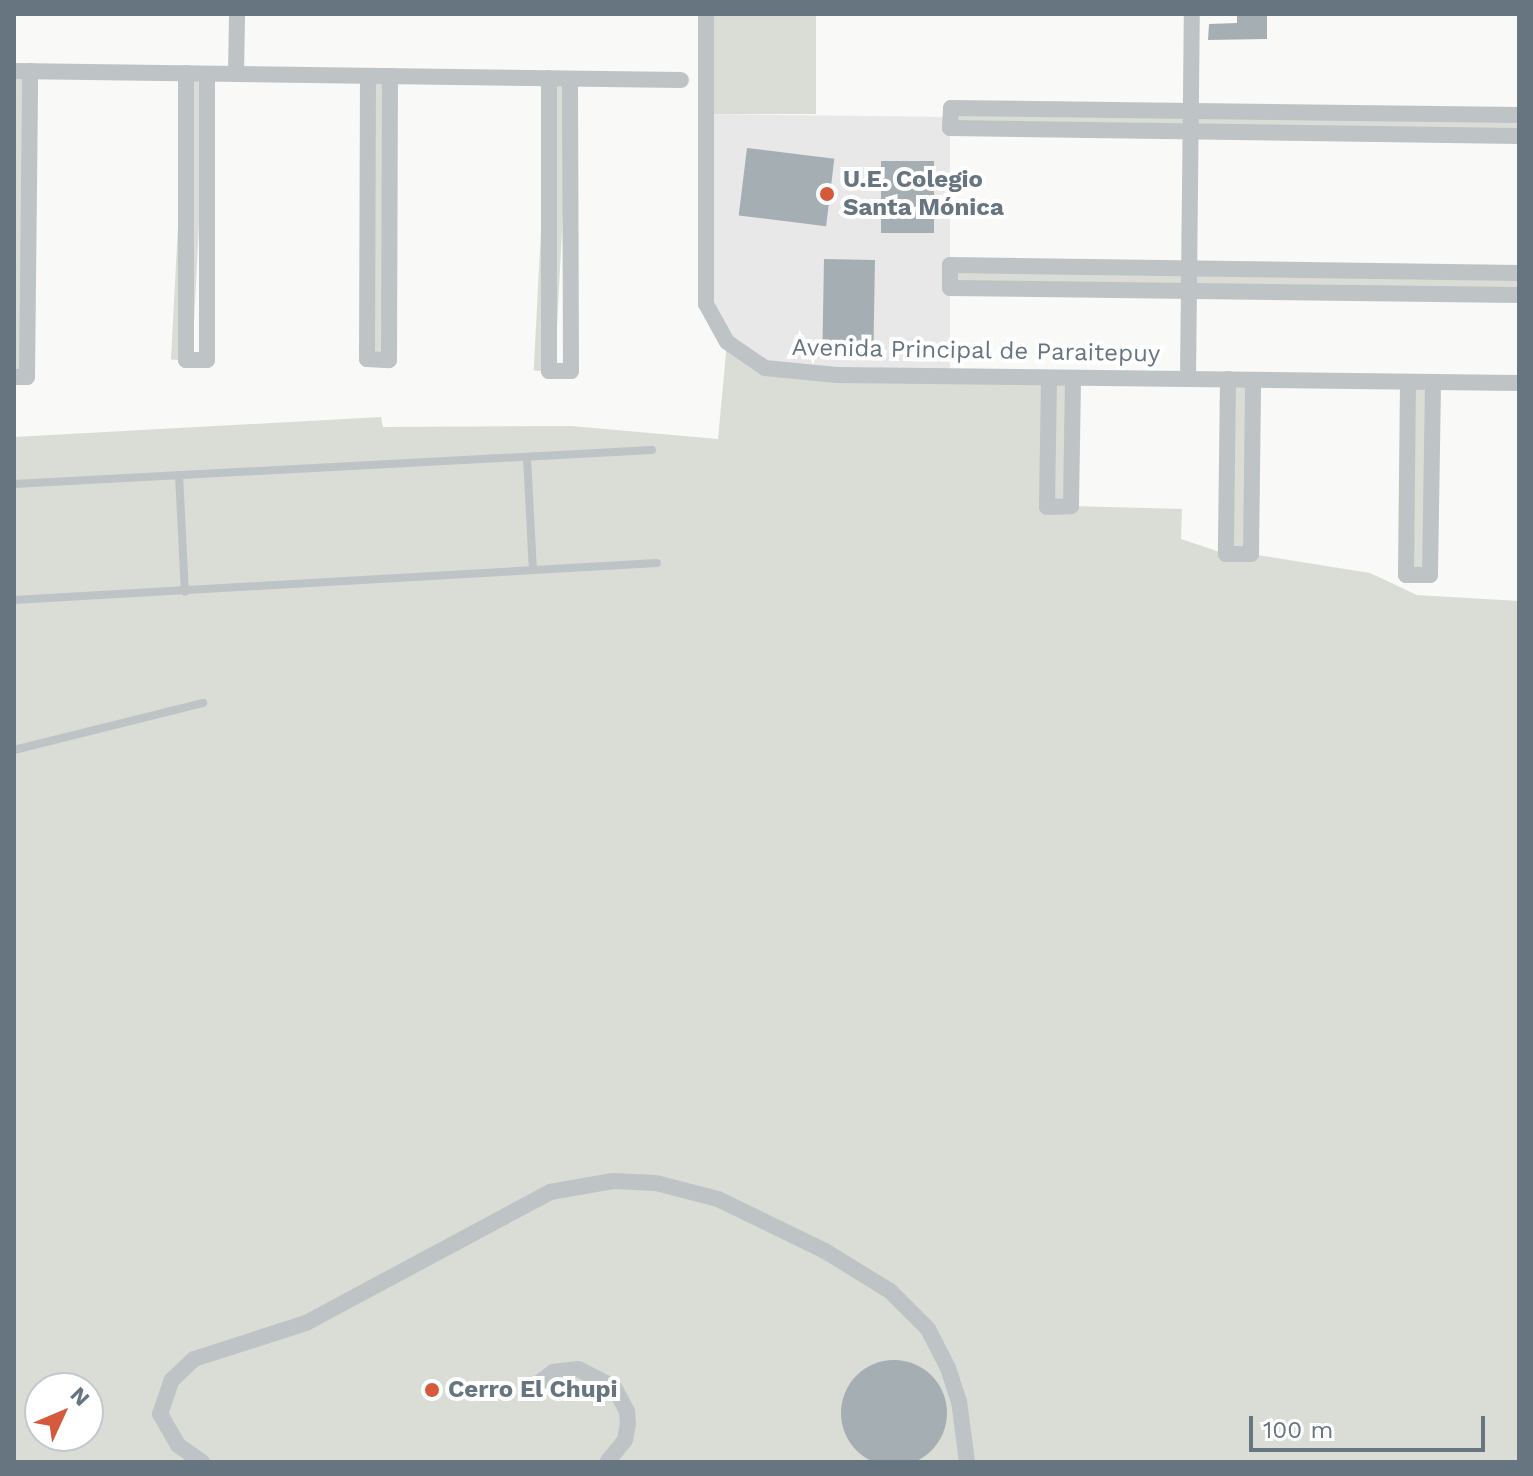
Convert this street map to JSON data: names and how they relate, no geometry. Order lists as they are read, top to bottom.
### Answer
{
  "streets": {
    "street": ["Avenida Principal de Paraitepuy"]
  },
  "places": ["U.E. Colegio Santa Mónica", "Cerro El Chupi"],
  "scale_bar": "100 m",
  "north": "top right"
}
